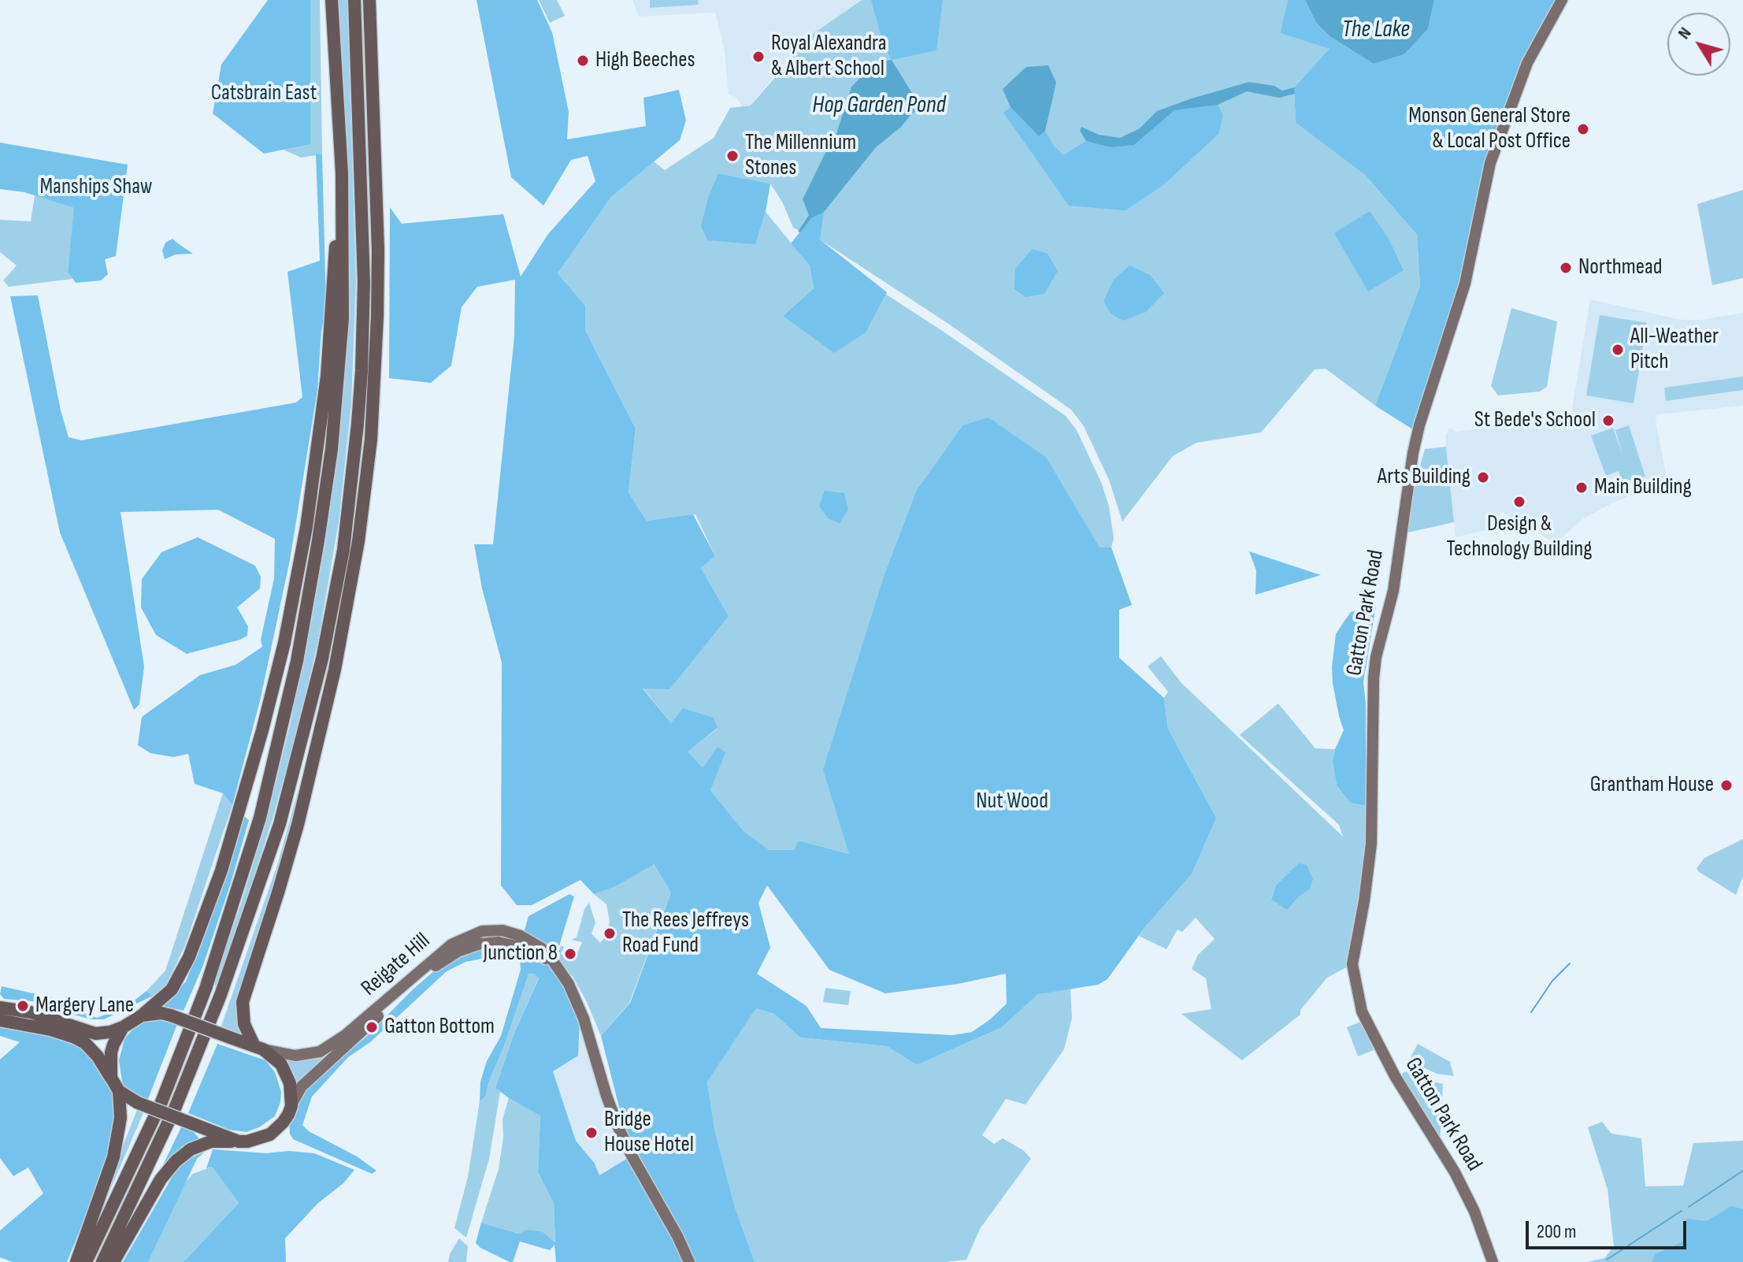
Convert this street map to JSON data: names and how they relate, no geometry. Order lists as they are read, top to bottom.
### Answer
{
  "streets": {
    "main road": ["Gatton Park Road", "Reigate Hill"]
  },
  "water": ["The Lake", "Hop Garden Pond"],
  "parks": ["Catsbrain East", "Manships Shaw", "Nut Wood"],
  "places": [
    "Royal Alexandra & Albert School",
    "High Beeches",
    "Monson General Store & Local Post Office",
    "The Millennium Stones",
    "Northmead",
    "All-Weather Pitch",
    "St Bede's School",
    "Arts Building",
    "Main Building",
    "Design & Technology Building",
    "Grantham House",
    "The Rees Jeffreys Road Fund",
    "Junction 8",
    "Margery Lane",
    "Gatton Bottom",
    "Bridge House Hotel"
  ],
  "scale_bar": "200 m",
  "north": "top left"
}
